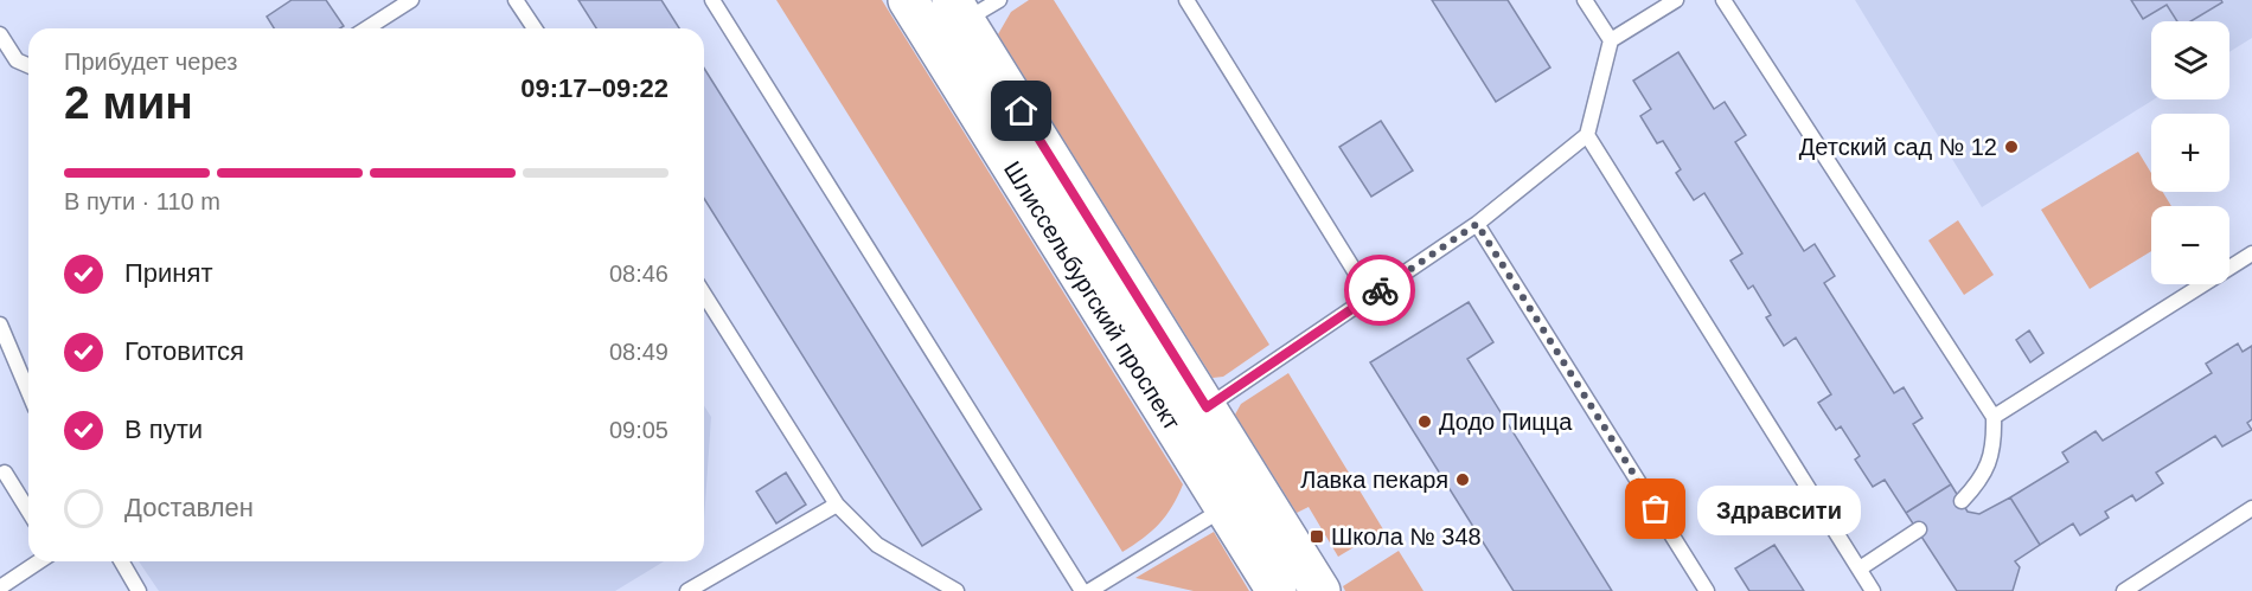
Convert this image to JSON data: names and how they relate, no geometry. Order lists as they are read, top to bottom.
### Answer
{
  "streets": {
    "main road": ["Шлиссельбургский проспект"]
  },
  "places": {
    "other": [
      "Детский сад № 12",
      "Додо Пицца",
      "Лавка пекаря",
      "Здравсити"
    ],
    "transit": ["Школа № 348"]
  },
  "page": {
    "map_buttons": ["+", "−"],
    "heading": ["2 мин", "Прибудет через", "09:17–09:22"],
    "bar": "В пути · 110 m",
    "list": [
      ["Принят", "08:46"],
      ["Готовится", "08:49"],
      ["В пути", "09:05"],
      "Доставлен"
    ],
    "bubble": "Здравсити"
  }
}
